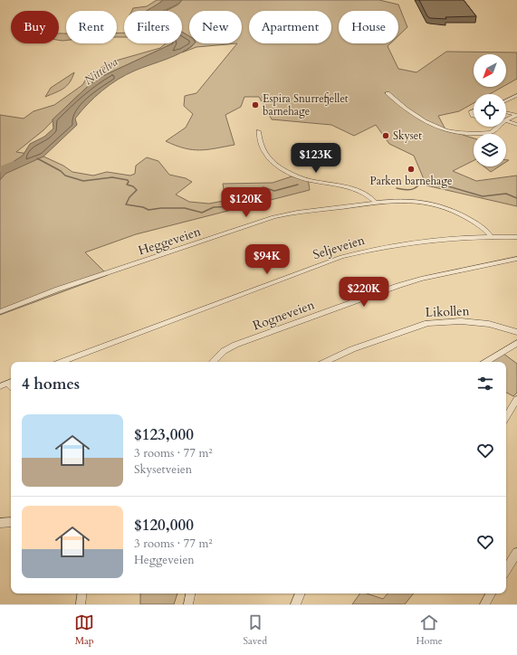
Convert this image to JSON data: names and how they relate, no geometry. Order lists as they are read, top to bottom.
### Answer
{
  "streets": {
    "street": [
      "Heggeveien",
      "Seljeveien",
      "Likollen",
      "Rogneveien"
    ]
  },
  "crossings": [
    ["Heggeveien", "Seljeveien"]
  ],
  "water": ["Nittelva"],
  "places": ["Espira Snurrefjellet barnehage", "Skyset", "Parken barnehage"],
  "north": "bottom left",
  "page": {
    "chip": [
      "Buy",
      "Rent",
      "Filters",
      "New",
      "Apartment",
      "House"
    ],
    "price": [
      "$123K",
      "$120K",
      "$94K",
      "$220K"
    ],
    "heading": "4 homes",
    "list": [
      {
        "name": "$123,000",
        "note": "3 rooms · 77 m² · Skysetveien"
      },
      {
        "name": "$120,000",
        "note": "3 rooms · 77 m² · Heggeveien"
      }
    ],
    "tabs": ["Map", "Saved", "Home"]
  }
}
